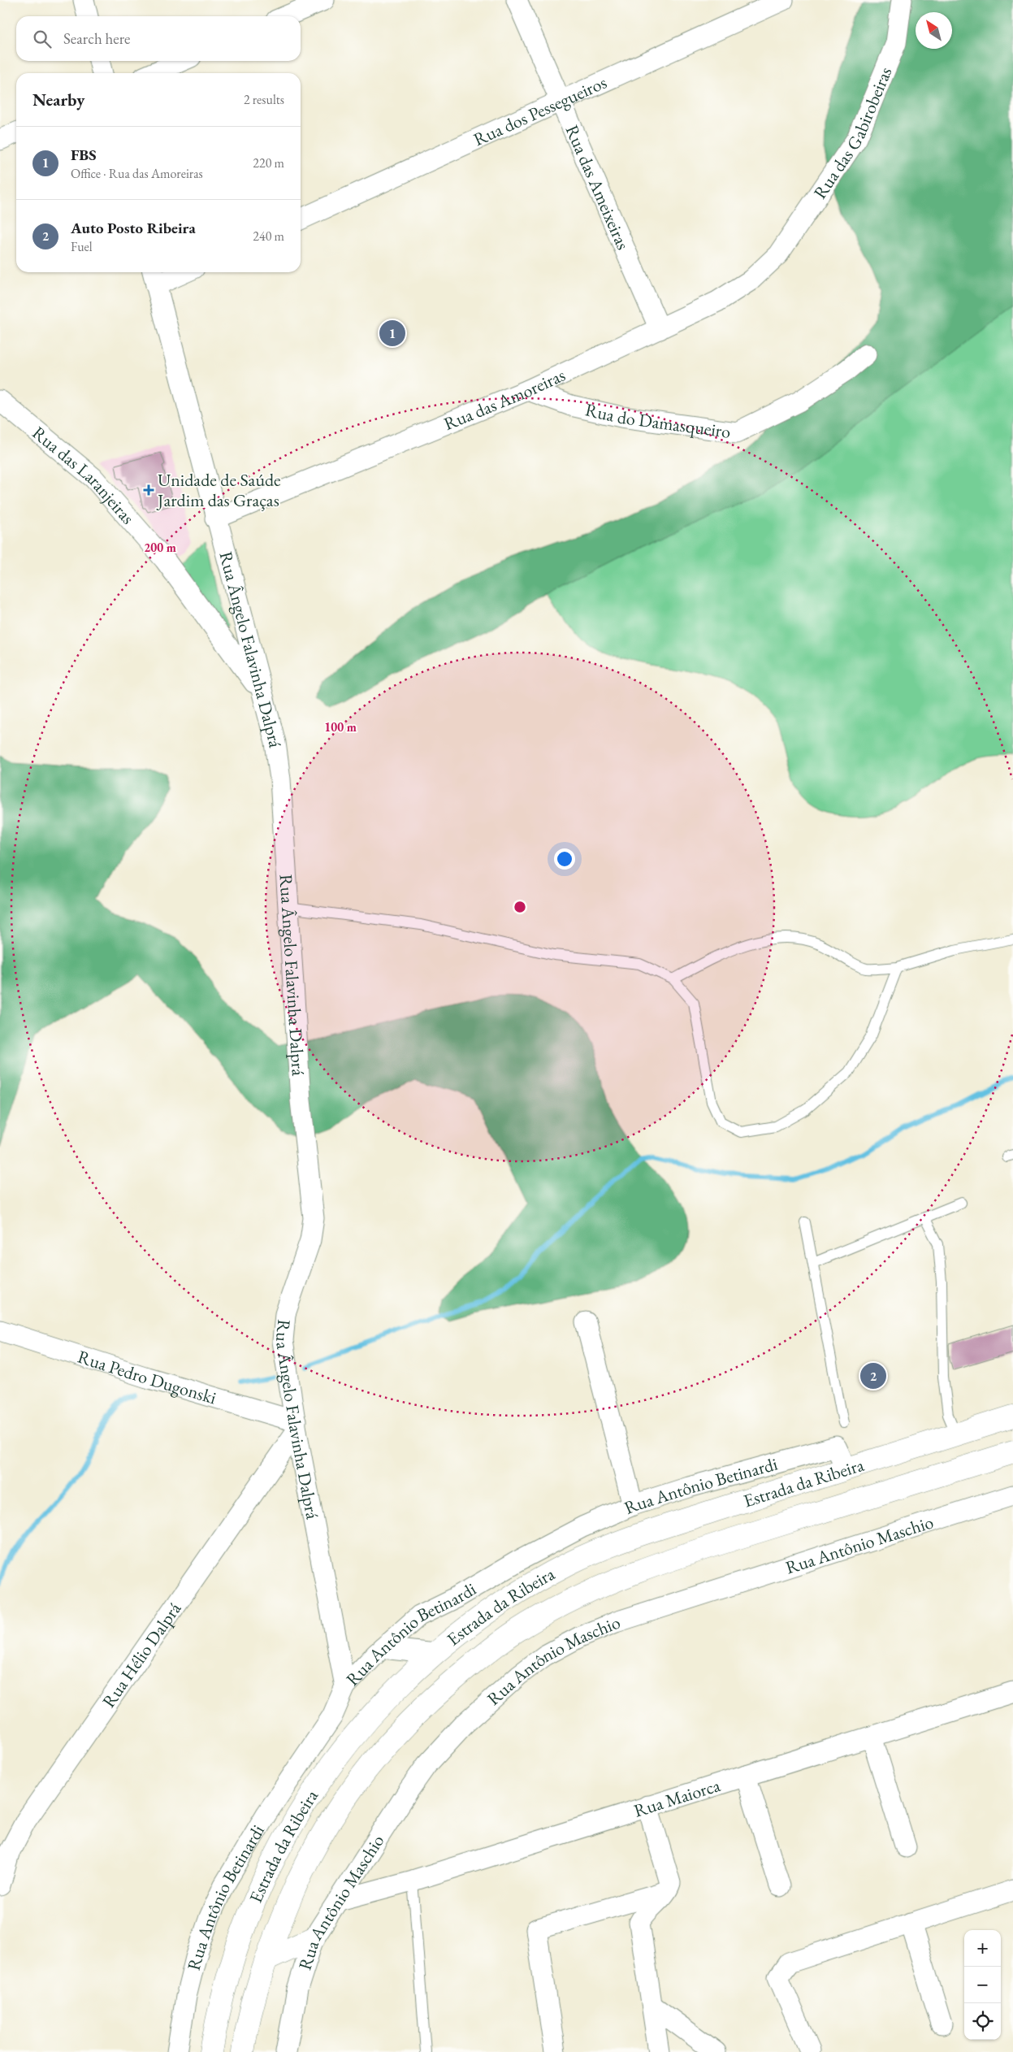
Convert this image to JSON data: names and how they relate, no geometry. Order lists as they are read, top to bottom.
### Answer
{
  "streets": {
    "main road": ["Estrada da Ribeira"],
    "street": [
      "Rua dos Pessegueiros",
      "Rua das Gabirobeiras",
      "Rua das Ameixeiras",
      "Rua das Amoreiras",
      "Rua do Damasqueiro",
      "Rua das Laranjeiras",
      "Rua Ângelo Falavinha Dalprá",
      "Rua Pedro Dugonski",
      "Rua Antônio Betinardi",
      "Rua Antônio Maschio",
      "Rua Hélio Dalprá",
      "Rua Maiorca"
    ]
  },
  "crossings": [
    ["Rua dos Pessegueiros", "Rua das Ameixeiras"],
    ["Rua das Gabirobeiras", "Rua das Amoreiras"],
    ["Rua das Ameixeiras", "Rua das Amoreiras"],
    ["Rua das Amoreiras", "Rua do Damasqueiro"],
    ["Rua das Amoreiras", "Rua Ângelo Falavinha Dalprá"],
    ["Rua das Laranjeiras", "Rua Ângelo Falavinha Dalprá"],
    ["Rua Ângelo Falavinha Dalprá", "Rua Pedro Dugonski"],
    ["Rua Ângelo Falavinha Dalprá", "Rua Antônio Betinardi"],
    ["Rua Ângelo Falavinha Dalprá", "Rua Hélio Dalprá"],
    ["Rua Pedro Dugonski", "Rua Hélio Dalprá"],
    ["Estrada da Ribeira", "Rua Antônio Betinardi"],
    ["Rua Antônio Maschio", "Rua Maiorca"]
  ],
  "places": {
    "health": ["Unidade de Saúde Jardim das Graças"]
  },
  "north": "top left",
  "page": {
    "search": "Search here",
    "heading": ["Nearby", "2 results"],
    "list": [
      {
        "mark": "1",
        "name": "FBS",
        "note": "Office · Rua das Amoreiras",
        "value": "220 m"
      },
      {
        "mark": "2",
        "name": "Auto Posto Ribeira",
        "note": "Fuel",
        "value": "240 m"
      }
    ],
    "pins": ["1", "2"],
    "map_buttons": ["+", "−"]
  },
  "rings": ["200 m", "100 m"]
}
